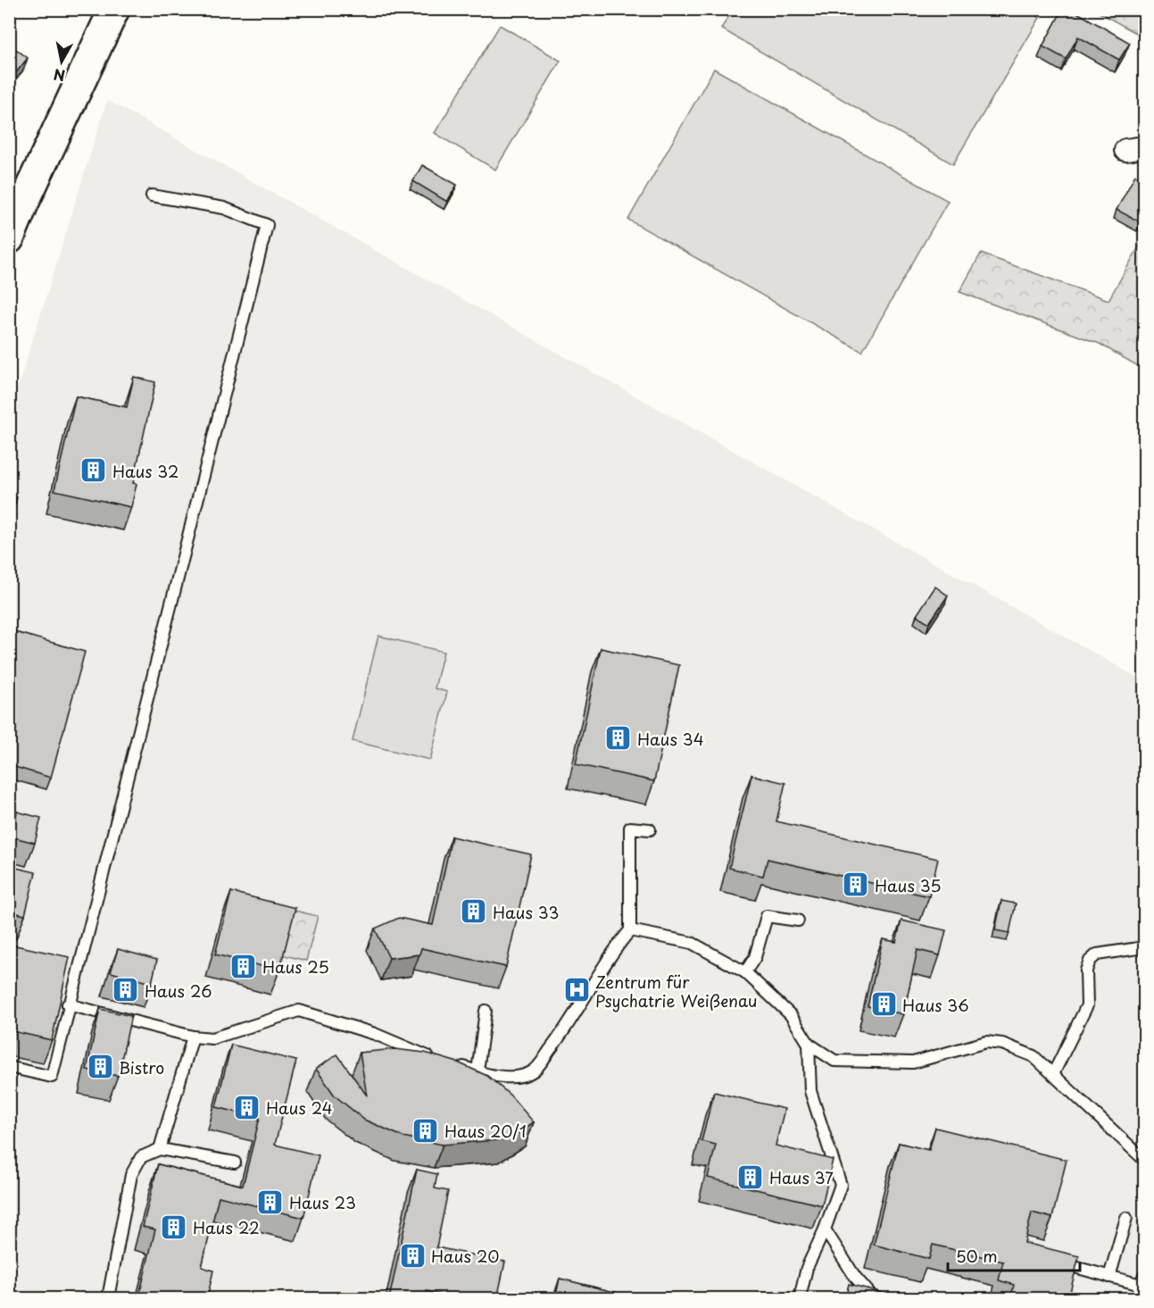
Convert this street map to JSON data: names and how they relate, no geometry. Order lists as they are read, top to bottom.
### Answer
{
  "places": {
    "building": [
      "Haus 32",
      "Haus 34",
      "Haus 35",
      "Haus 33",
      "Haus 25",
      "Haus 26",
      "Haus 36",
      "Bistro",
      "Haus 24",
      "Haus 20/1",
      "Haus 37",
      "Haus 23",
      "Haus 22",
      "Haus 20"
    ],
    "hospital": ["Zentrum für Psychatrie Weißenau"]
  },
  "scale_bar": "50 m",
  "north": "bottom"
}
